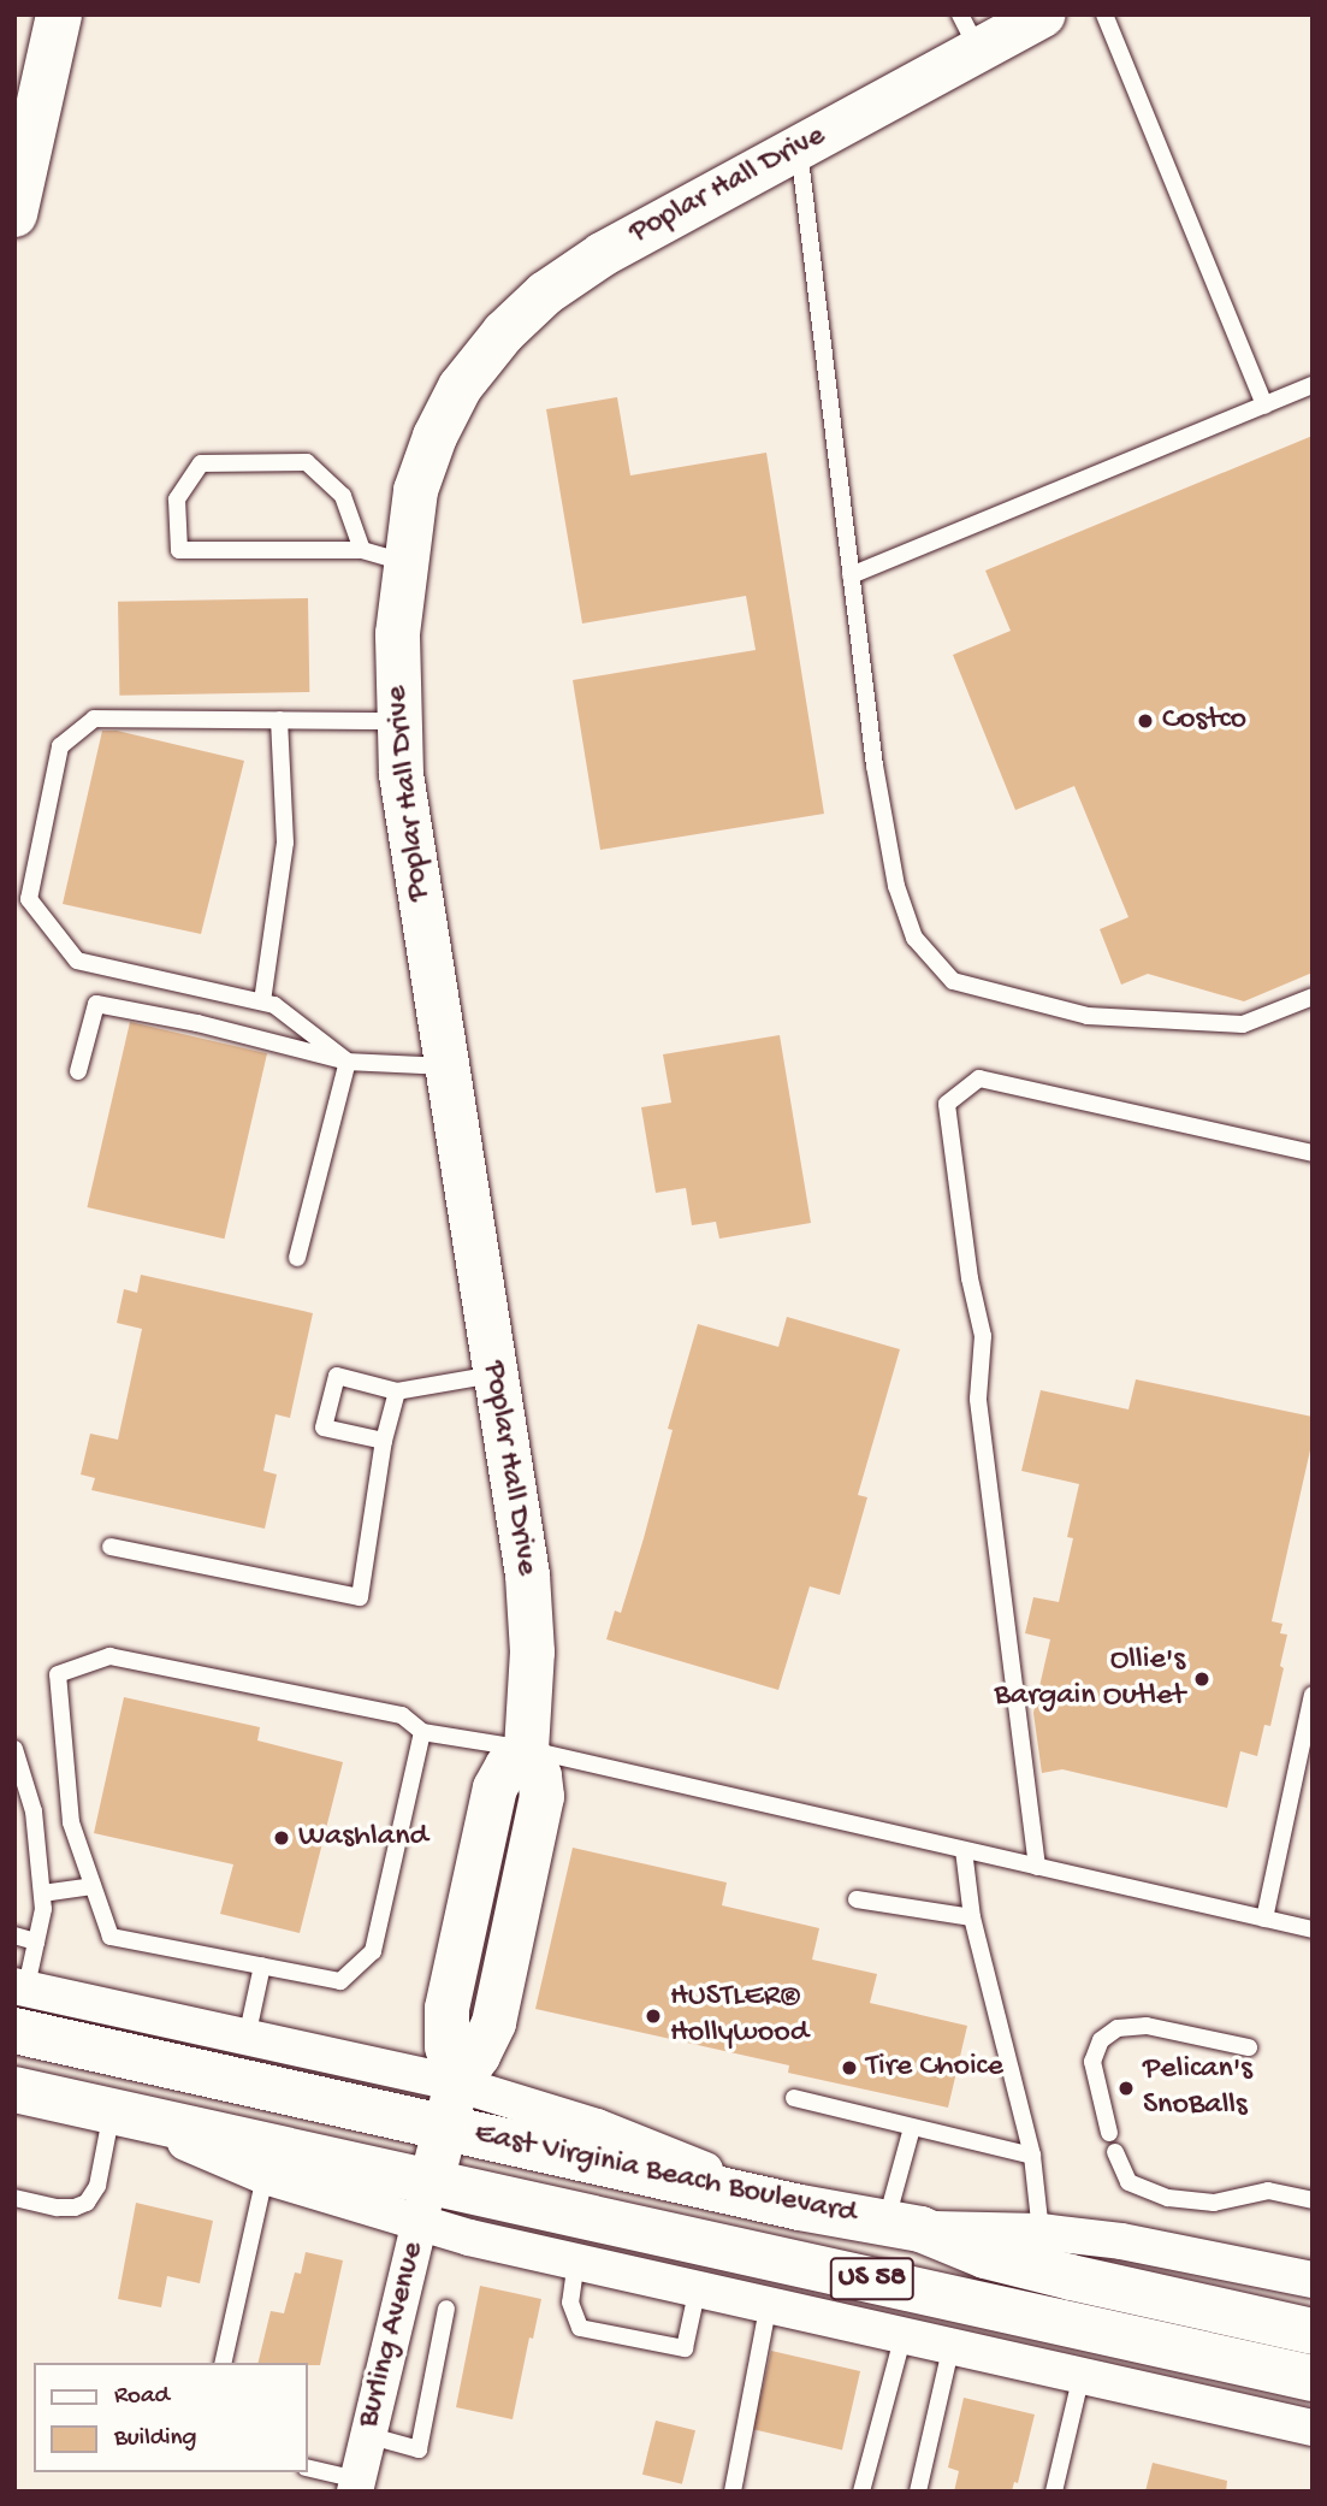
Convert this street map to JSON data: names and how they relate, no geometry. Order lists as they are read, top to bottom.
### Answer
{
  "streets": {
    "main road": ["East Virginia Beach Boulevard", "US 58"],
    "street": ["Poplar Hall Drive", "Burling Avenue"]
  },
  "crossings": [
    ["Poplar Hall Drive", "East Virginia Beach Boulevard"],
    ["Poplar Hall Drive", "Burling Avenue"],
    ["East Virginia Beach Boulevard", "Burling Avenue"]
  ],
  "places": [
    "Costco",
    "Ollie's Bargain Outlet",
    "Washland",
    "HUSTLER® Hollywood",
    "Tire Choice",
    "Pelican's SnoBalls"
  ],
  "legend": ["Road", "Building"]
}
